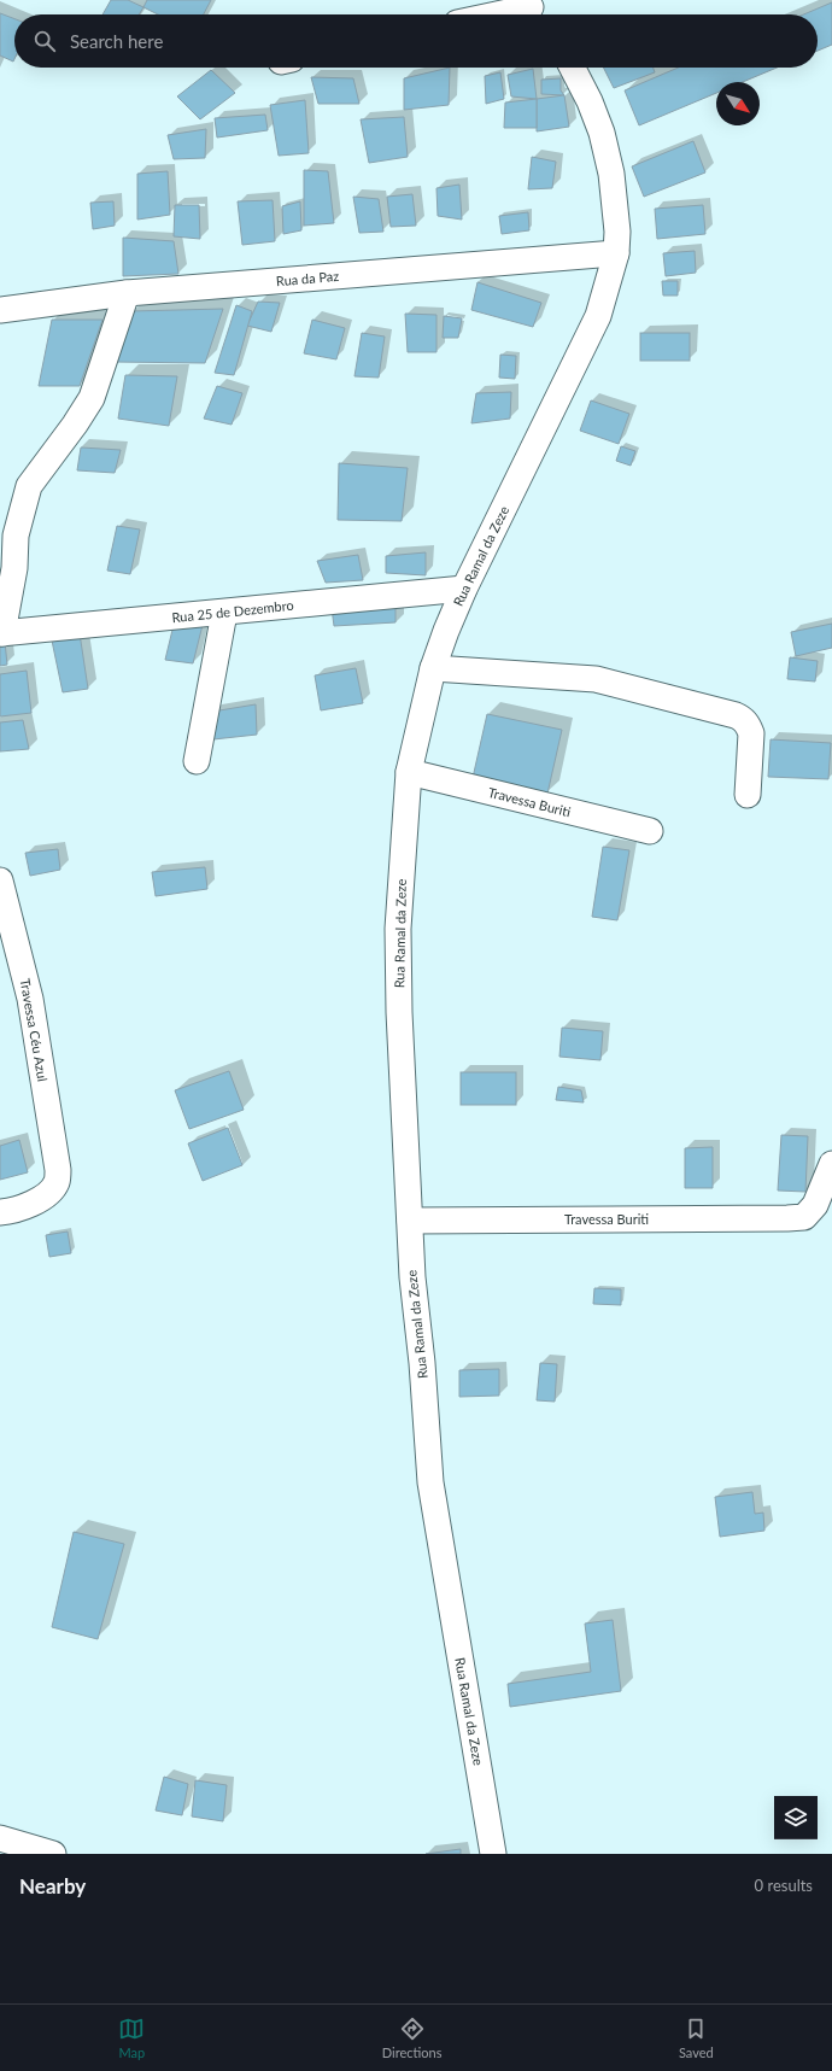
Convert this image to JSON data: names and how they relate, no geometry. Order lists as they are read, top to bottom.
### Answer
{
  "streets": {
    "street": [
      "Rua da Paz",
      "Rua Ramal da Zeze",
      "Rua 25 de Dezembro",
      "Travessa Buriti",
      "Travessa Céu Azul"
    ]
  },
  "crossings": [
    ["Rua da Paz", "Rua Ramal da Zeze"],
    ["Rua Ramal da Zeze", "Rua 25 de Dezembro"],
    ["Rua Ramal da Zeze", "Travessa Buriti"]
  ],
  "north": "bottom right",
  "page": {
    "search": "Search here",
    "heading": ["Nearby", "0 results"],
    "nav": ["Map", "Directions", "Saved"]
  }
}
